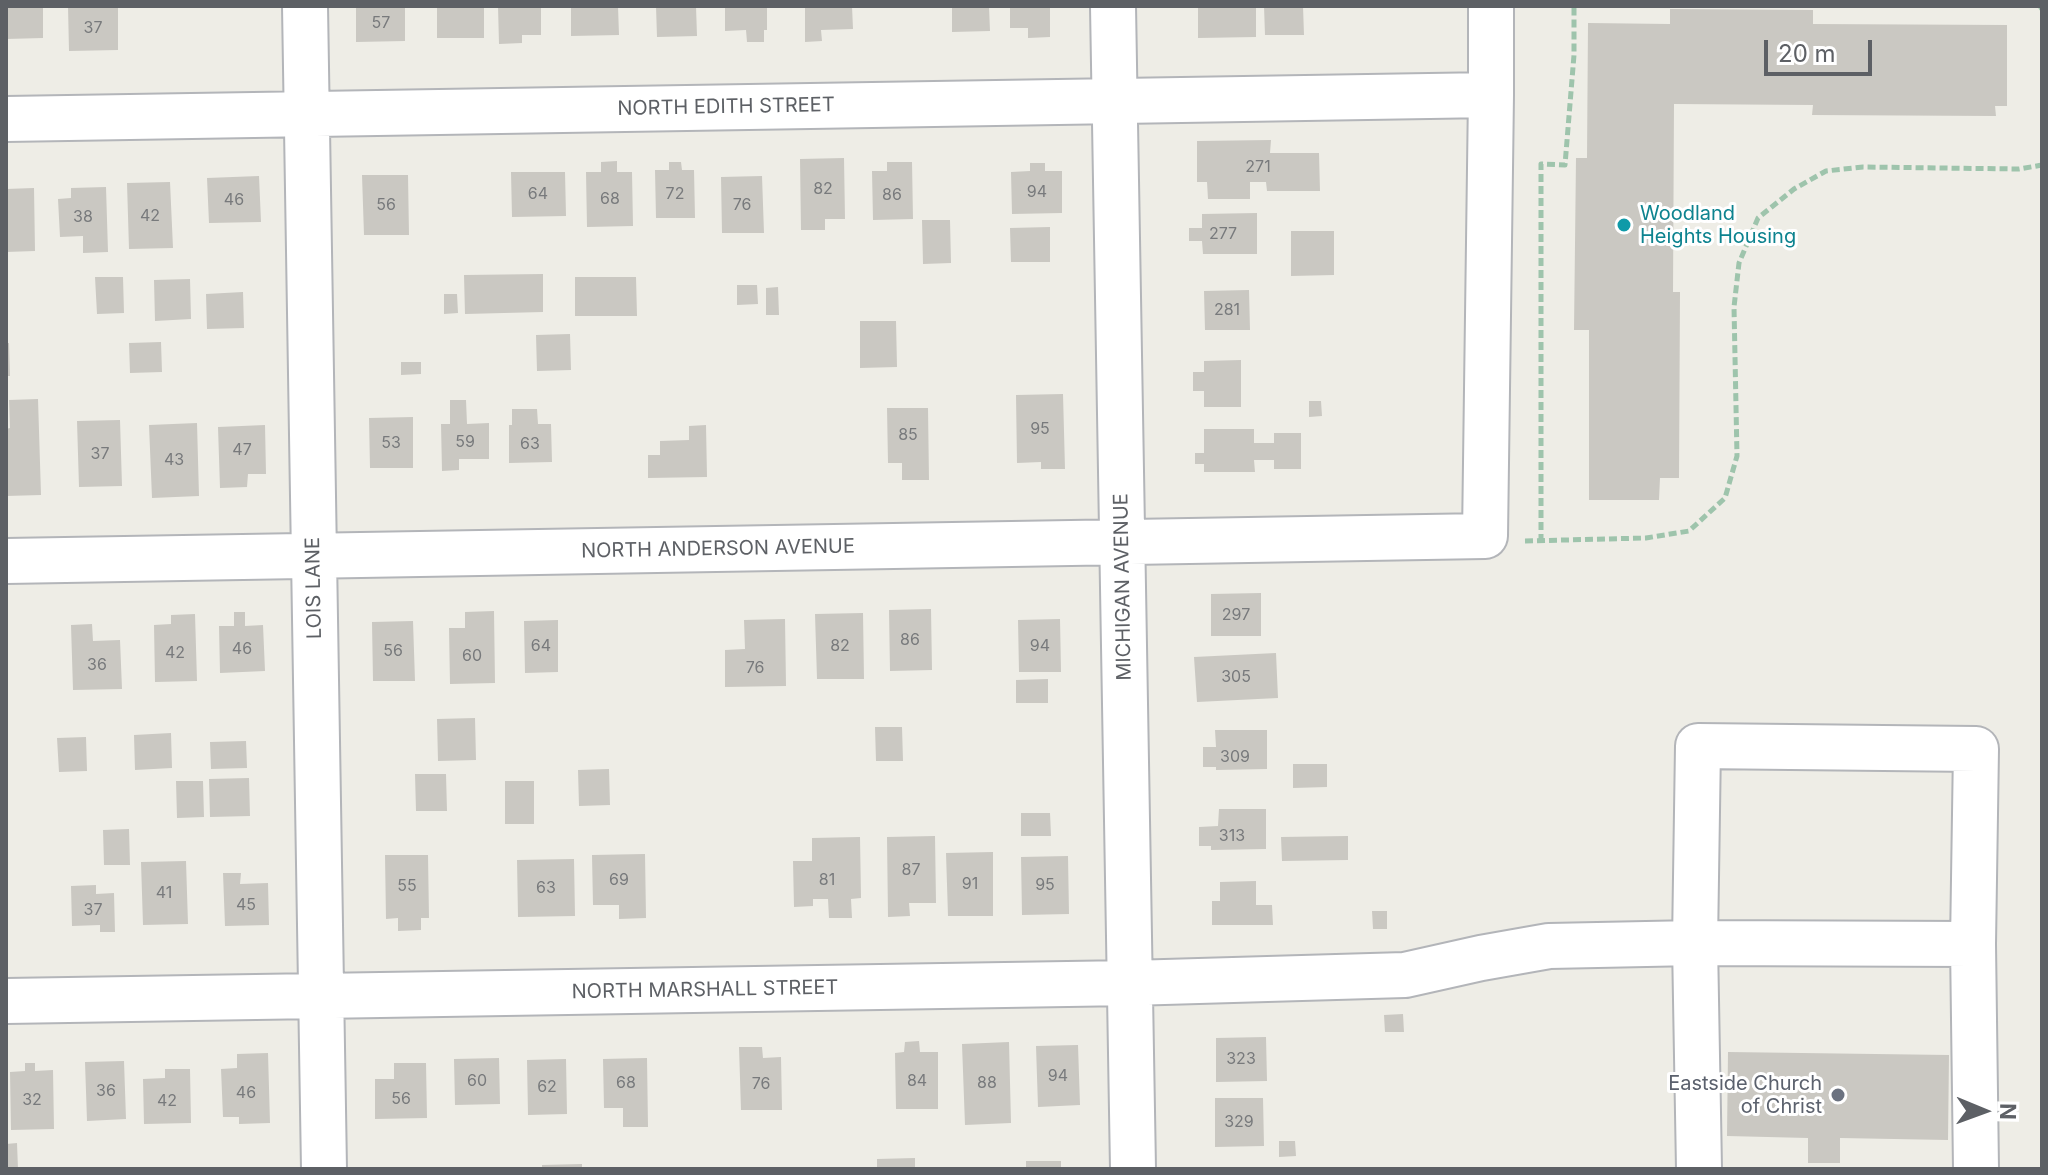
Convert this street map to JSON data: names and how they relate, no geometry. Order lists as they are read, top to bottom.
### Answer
{
  "streets": {
    "street": [
      "NORTH EDITH STREET",
      "NORTH ANDERSON AVENUE",
      "MICHIGAN AVENUE",
      "LOIS LANE",
      "NORTH MARSHALL STREET"
    ]
  },
  "crossings": [
    ["NORTH EDITH STREET", "MICHIGAN AVENUE"],
    ["NORTH EDITH STREET", "LOIS LANE"],
    ["NORTH ANDERSON AVENUE", "MICHIGAN AVENUE"],
    ["NORTH ANDERSON AVENUE", "LOIS LANE"],
    ["MICHIGAN AVENUE", "NORTH MARSHALL STREET"],
    ["LOIS LANE", "NORTH MARSHALL STREET"]
  ],
  "places": ["Woodland Heights Housing", "Eastside Church of Christ"],
  "house_numbers": [
    "57",
    "37",
    "271",
    "82",
    "94",
    "64",
    "72",
    "86",
    "68",
    "46",
    "56",
    "76",
    "42",
    "38",
    "277",
    "281",
    "95",
    "85",
    "59",
    "53",
    "63",
    "47",
    "37",
    "43",
    "297",
    "86",
    "64",
    "82",
    "94",
    "46",
    "56",
    "42",
    "60",
    "36",
    "76",
    "305",
    "309",
    "313",
    "87",
    "69",
    "81",
    "91",
    "95",
    "55",
    "63",
    "41",
    "45",
    "37",
    "323",
    "94",
    "60",
    "84",
    "68",
    "88",
    "76",
    "62",
    "36",
    "46",
    "56",
    "32",
    "42",
    "329"
  ],
  "scale_bar": "20 m",
  "north": "right"
}
